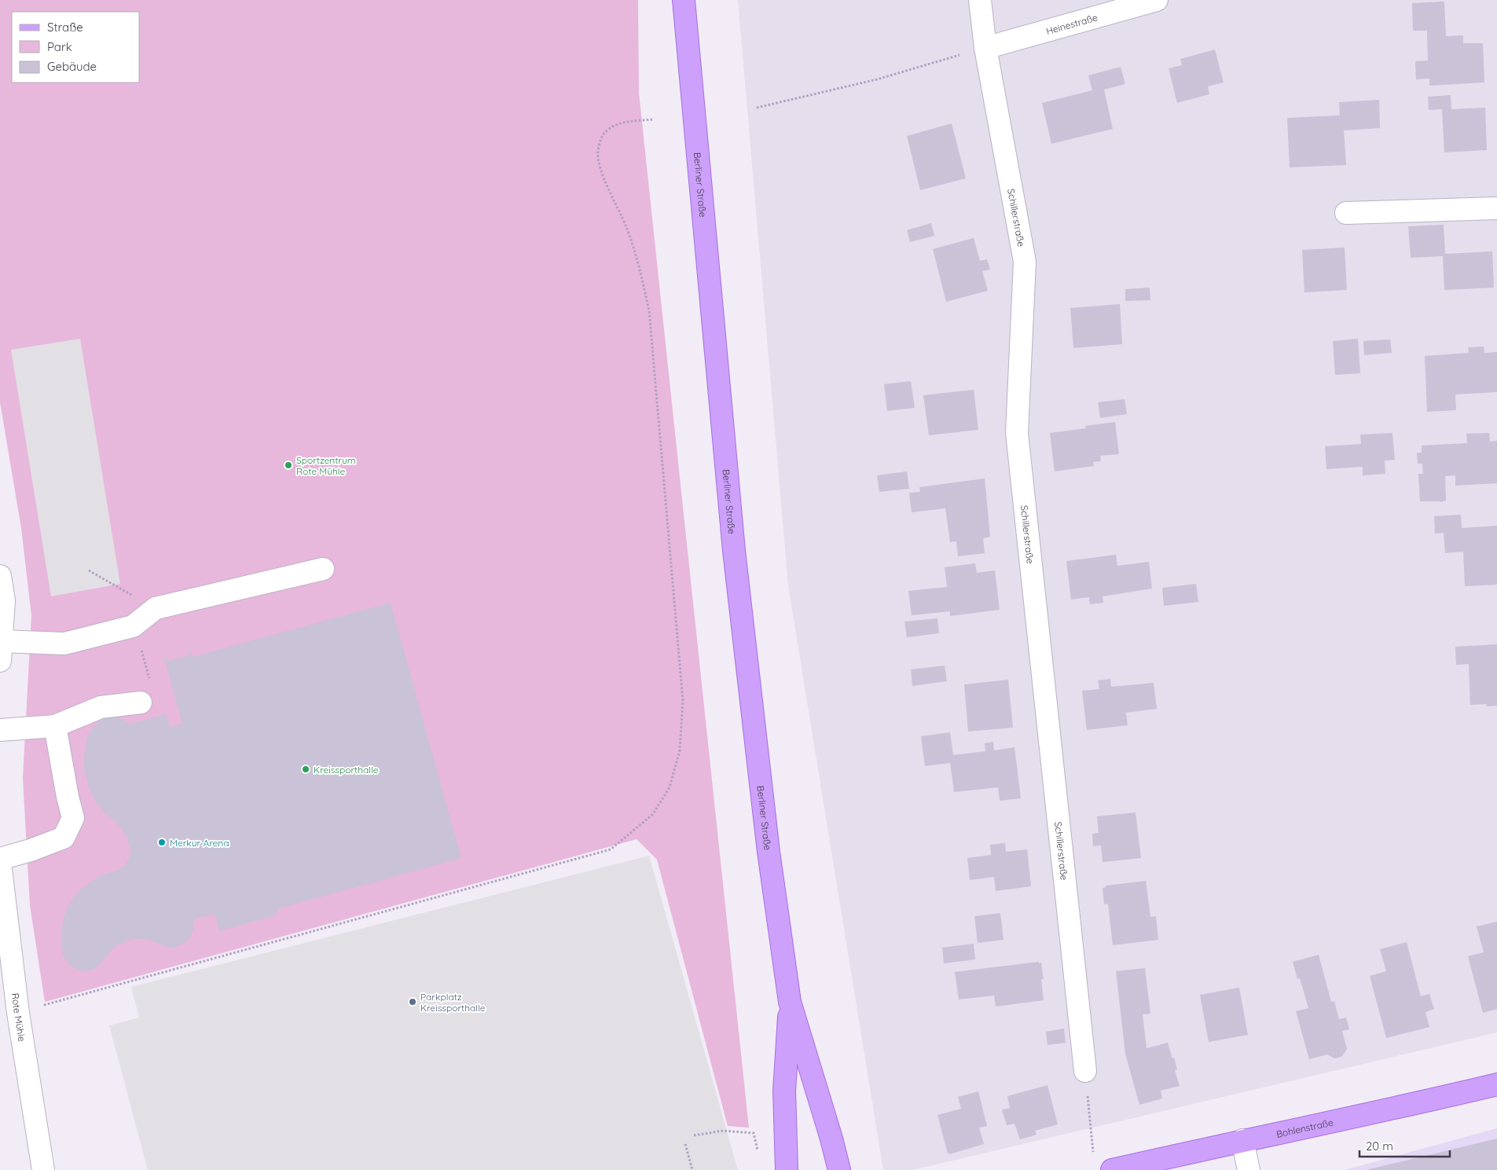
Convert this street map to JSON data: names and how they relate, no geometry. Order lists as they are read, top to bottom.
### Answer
{
  "streets": {
    "main road": ["Berliner Straße", "Bohlenstraße"],
    "street": ["Heinestraße", "Schillerstraße", "Rote Mühle"]
  },
  "crossings": [
    ["Heinestraße", "Schillerstraße"]
  ],
  "places": [
    "Sportzentrum Rote Mühle",
    "Kreissporthalle",
    "Merkur Arena",
    "Parkplatz Kreissporthalle"
  ],
  "legend": ["Straße", "Park", "Gebäude"],
  "scale_bar": "20 m"
}
